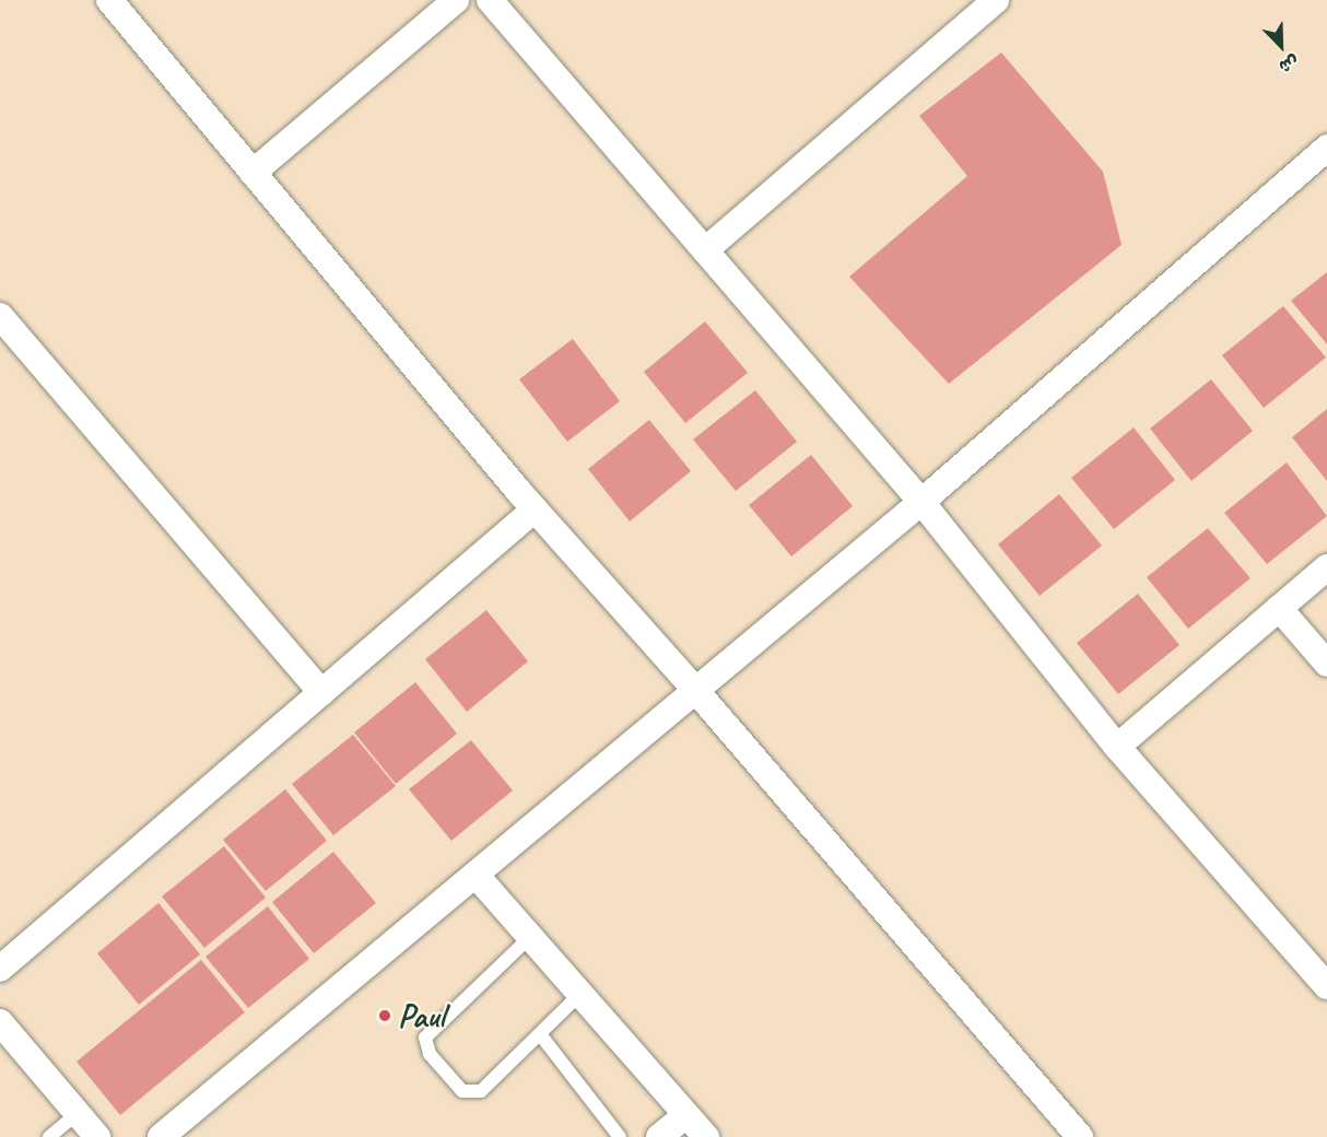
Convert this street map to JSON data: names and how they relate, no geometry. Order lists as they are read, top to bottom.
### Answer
{
  "places": ["Paul"],
  "north": "bottom right"
}
